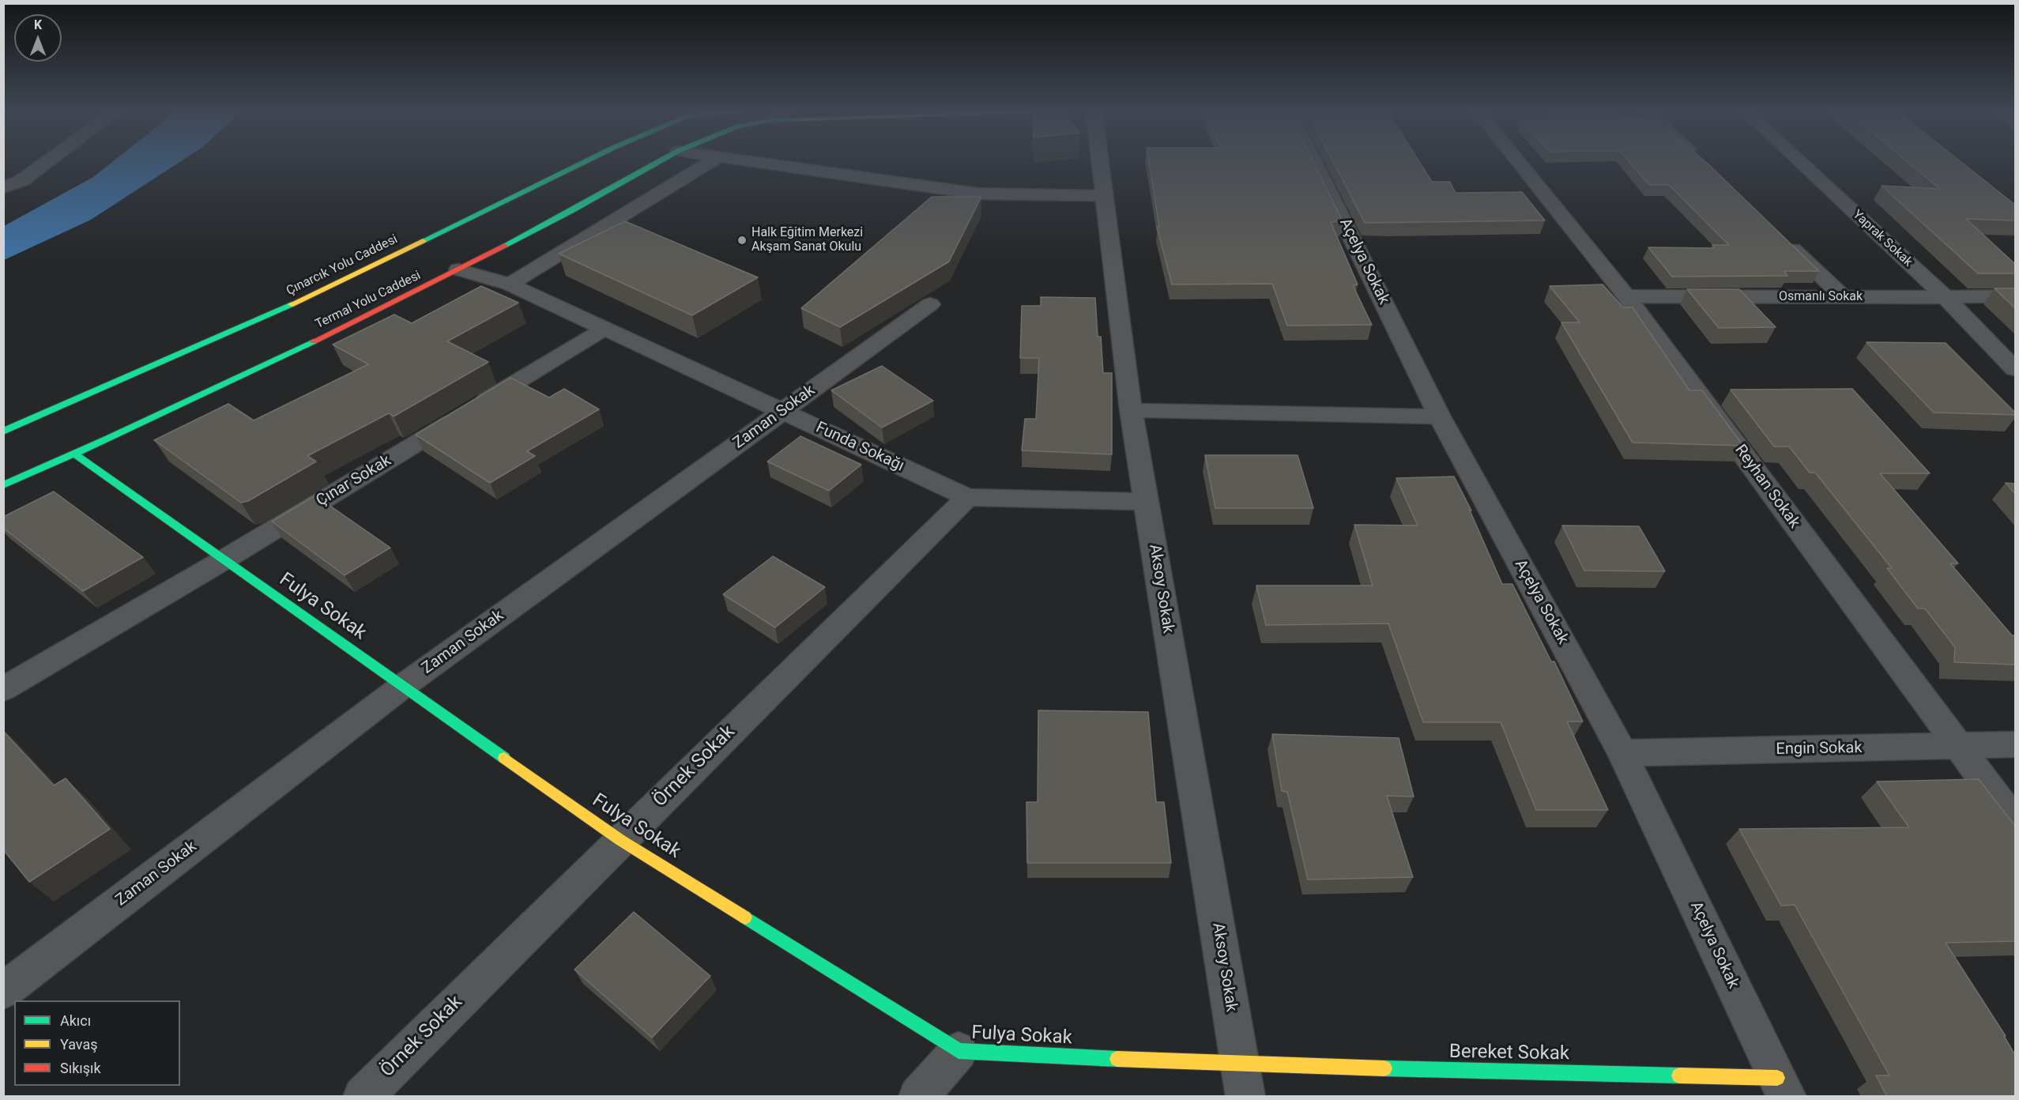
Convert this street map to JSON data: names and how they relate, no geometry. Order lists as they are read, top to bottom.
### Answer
{
  "streets": {
    "main road": [
      "Çınarcık Yolu Caddesi",
      "Termal Yolu Caddesi",
      "Fulya Sokak",
      "Bereket Sokak"
    ],
    "street": [
      "Yaprak Sokak",
      "Açelya Sokak",
      "Osmanlı Sokak",
      "Zaman Sokak",
      "Funda Sokağı",
      "Çınar Sokak",
      "Reyhan Sokak",
      "Aksoy Sokak",
      "Engin Sokak",
      "Örnek Sokak"
    ]
  },
  "crossings": [
    ["Yaprak Sokak", "Osmanlı Sokak"],
    ["Açelya Sokak", "Engin Sokak"],
    ["Açelya Sokak", "Bereket Sokak"],
    ["Osmanlı Sokak", "Reyhan Sokak"],
    ["Termal Yolu Caddesi", "Funda Sokağı"],
    ["Termal Yolu Caddesi", "Fulya Sokak"],
    ["Zaman Sokak", "Funda Sokağı"],
    ["Zaman Sokak", "Fulya Sokak"],
    ["Funda Sokağı", "Çınar Sokak"],
    ["Funda Sokağı", "Aksoy Sokak"],
    ["Funda Sokağı", "Örnek Sokak"],
    ["Çınar Sokak", "Fulya Sokak"],
    ["Reyhan Sokak", "Engin Sokak"],
    ["Aksoy Sokak", "Fulya Sokak"],
    ["Aksoy Sokak", "Bereket Sokak"],
    ["Fulya Sokak", "Örnek Sokak"],
    ["Fulya Sokak", "Bereket Sokak"]
  ],
  "places": ["Halk Eğitim Merkezi Akşam Sanat Okulu"],
  "legend": ["Akıcı", "Yavaş", "Sıkışık"],
  "north": "top"
}
